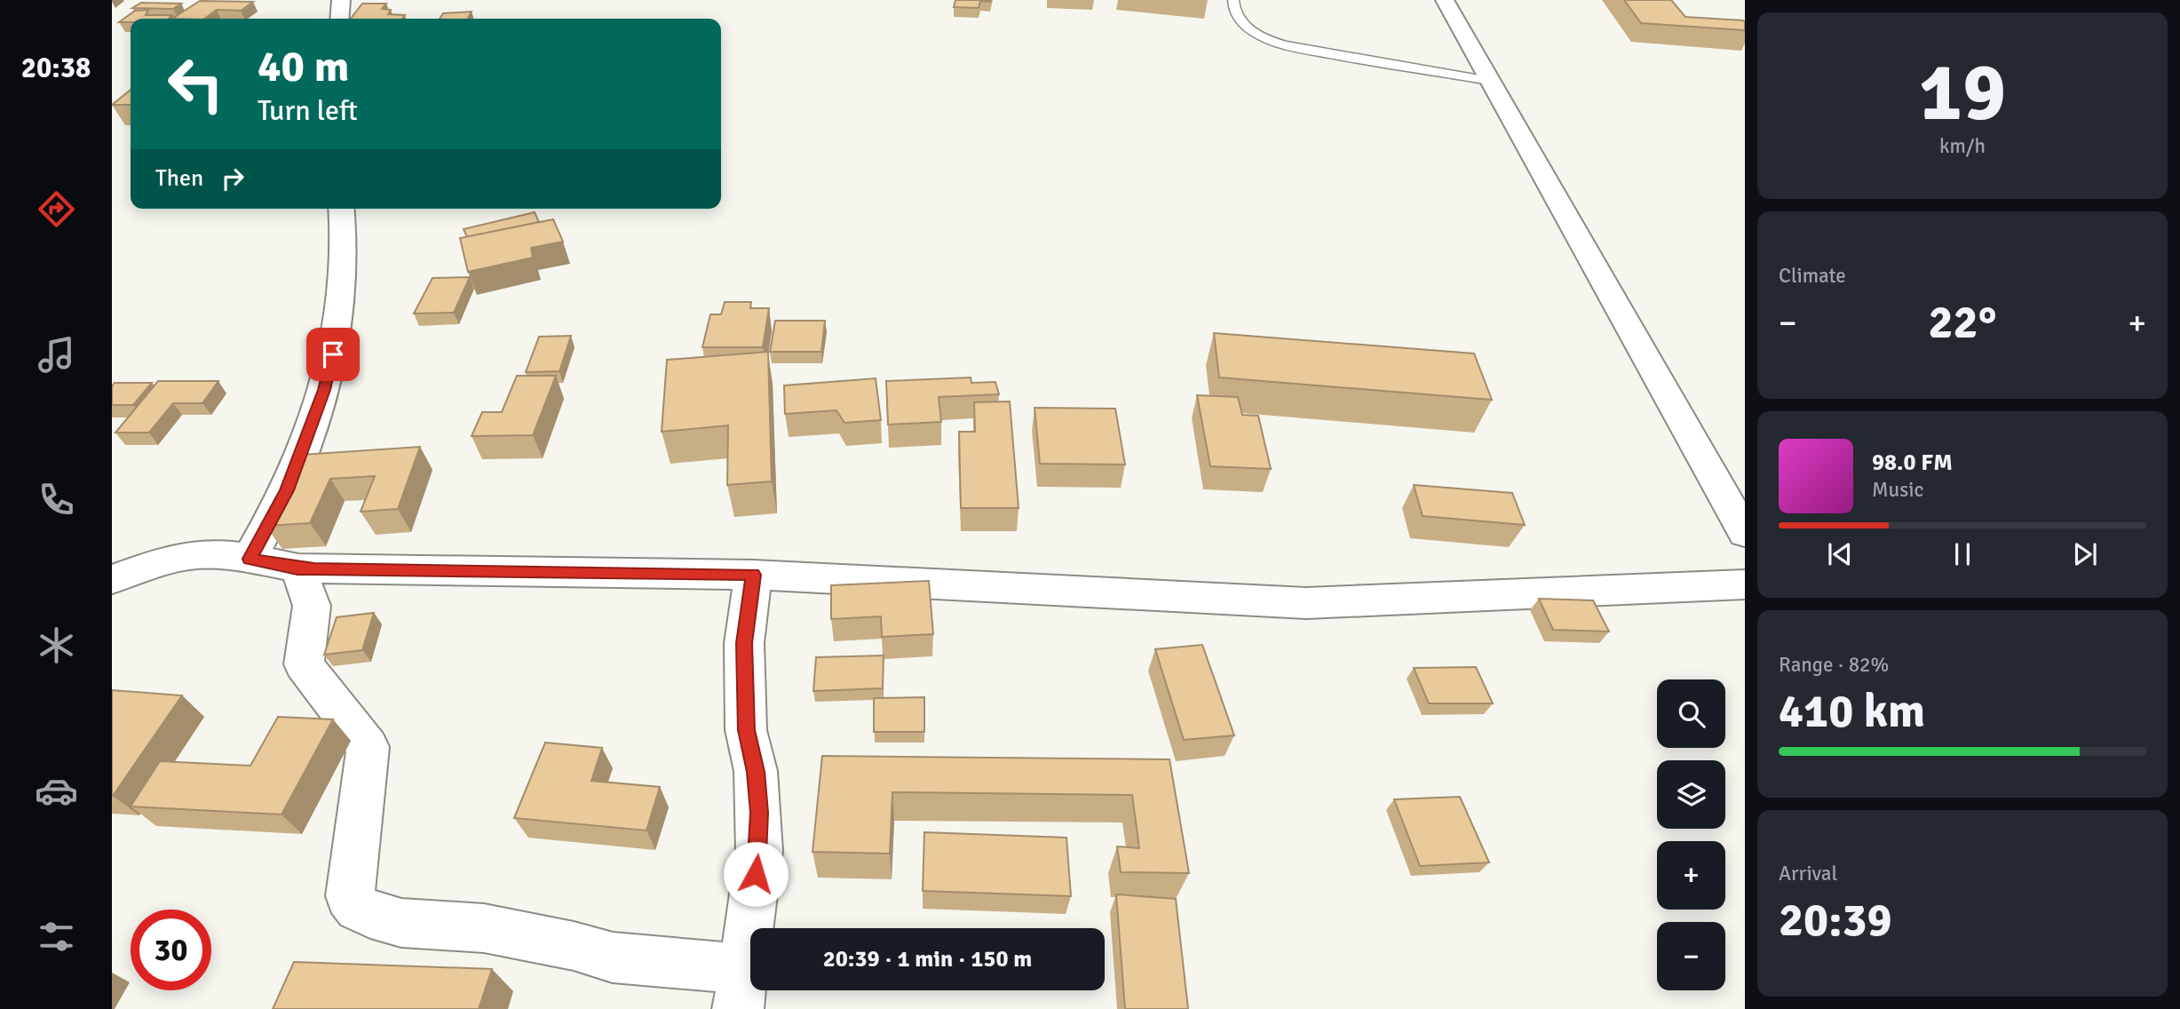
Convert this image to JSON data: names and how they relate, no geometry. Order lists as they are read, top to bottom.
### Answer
{
  "page": {
    "tabs": "20:38",
    "tile": [
      ["19", "km/h"],
      "Climate",
      ["Range · 82%", "410 km"],
      ["Arrival", "20:39"]
    ],
    "turn": ["40 m", "Turn left"],
    "then": "Then",
    "heat": ["−", "22°", "+"],
    "song": ["98.0 FM", "Music"],
    "map_buttons": ["+", "−"],
    "limit": "30",
    "trip": "20:39 · 1 min · 150 m"
  }
}
